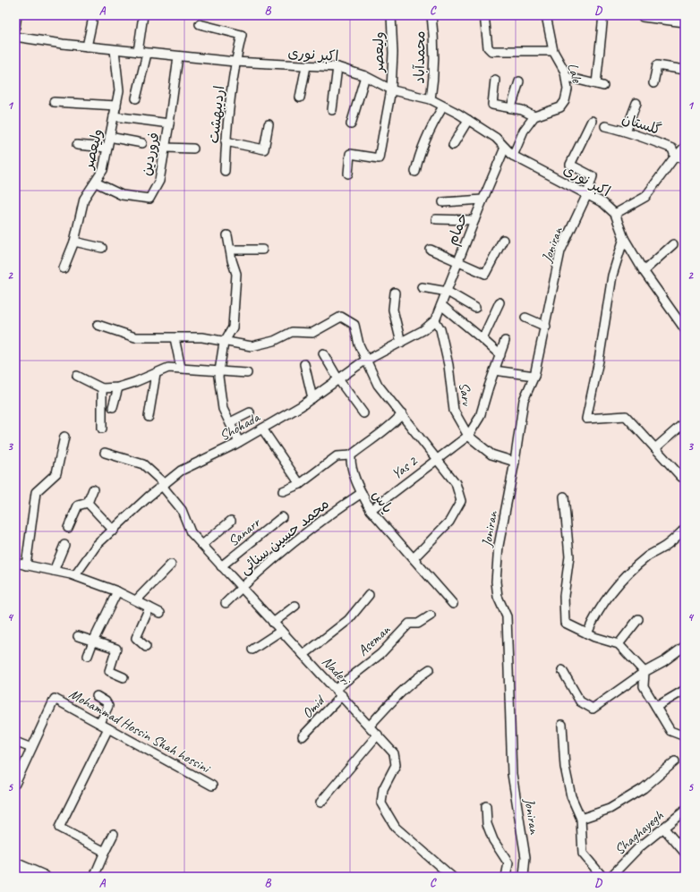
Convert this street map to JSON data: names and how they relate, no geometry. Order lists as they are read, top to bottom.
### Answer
{
  "streets": {
    "street": [
      "ولیعصر",
      "اکبر نوری",
      "محمدآباد",
      "Lale",
      "اردیبهشت",
      "گلستان",
      "فروردین",
      "حمام",
      "Joniran",
      "Sarv",
      "Shohada",
      "Yas 2",
      "یاس",
      "Sanarr",
      "محمد حسین سنائی",
      "Aseman",
      "Naderi",
      "Omid",
      "Mohammad Hossin Shah hossini",
      "Shaghayegh"
    ]
  },
  "crossings": [
    ["ولیعصر", "اکبر نوری"],
    ["ولیعصر", "فروردین"],
    ["اکبر نوری", "محمدآباد"],
    ["اکبر نوری", "اردیبهشت"],
    ["اکبر نوری", "گلستان"],
    ["اکبر نوری", "فروردین"],
    ["اکبر نوری", "حمام"],
    ["اکبر نوری", "Joniran"],
    ["حمام", "Sarv"],
    ["حمام", "Shohada"],
    ["Joniran", "Sarv"],
    ["Sarv", "Shohada"],
    ["Sarv", "Yas 2"],
    ["Shohada", "Naderi"],
    ["Yas 2", "یاس"],
    ["یاس", "محمد حسین سنائی"],
    ["Sanarr", "Naderi"],
    ["محمد حسین سنائی", "Naderi"],
    ["Aseman", "Naderi"],
    ["Naderi", "Omid"]
  ],
  "grid": {
    "columns": [
      "A",
      "B",
      "C",
      "D"
    ],
    "rows": [
      "1",
      "2",
      "3",
      "4",
      "5"
    ]
  }
}
